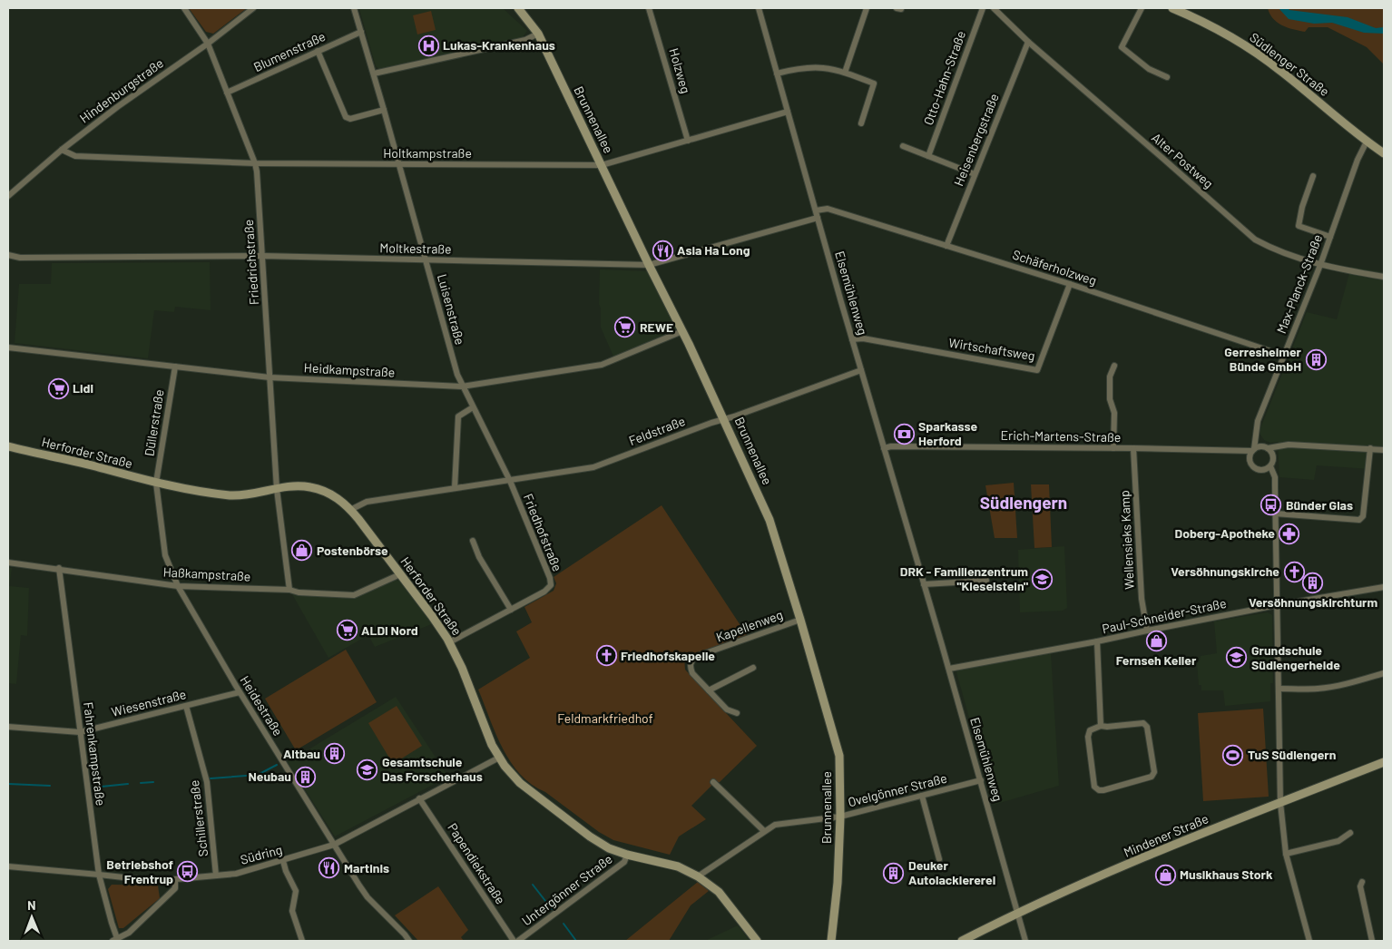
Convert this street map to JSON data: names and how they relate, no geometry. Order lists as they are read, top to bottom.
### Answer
{
  "streets": {
    "main road": [
      "Südlenger Straße",
      "Brunnenallee",
      "Herforder Straße",
      "Mindener Straße"
    ],
    "street": [
      "Blumenstraße",
      "Holzweg",
      "Otto-Hahn-Straße",
      "Hindenburgstraße",
      "Heisenbergstraße",
      "Holtkampstraße",
      "Alter Postweg",
      "Moltkestraße",
      "Friedrichstraße",
      "Schäferholzweg",
      "Max-Planck-Straße",
      "Elsemühlenweg",
      "Luisenstraße",
      "Wirtschaftsweg",
      "Heidkampstraße",
      "Düllerstraße",
      "Feldstraße",
      "Erich-Martens-Straße",
      "Friedhofstraße",
      "Wellensieks Kamp",
      "Haßkampstraße",
      "Paul-Schneider-Straße",
      "Kapellenweg",
      "Wiesenstraße",
      "Heidestraße",
      "Fahrenkampstraße",
      "Ovelgönner Straße",
      "Schillerstraße",
      "Südring",
      "Papendiekstraße",
      "Untergönner Straße"
    ]
  },
  "crossings": [
    ["Blumenstraße", "Friedrichstraße"],
    ["Blumenstraße", "Luisenstraße"],
    ["Südlenger Straße", "Max-Planck-Straße"],
    ["Holzweg", "Holtkampstraße"],
    ["Hindenburgstraße", "Holtkampstraße"],
    ["Hindenburgstraße", "Friedrichstraße"],
    ["Brunnenallee", "Holtkampstraße"],
    ["Brunnenallee", "Moltkestraße"],
    ["Brunnenallee", "Heidkampstraße"],
    ["Brunnenallee", "Feldstraße"],
    ["Brunnenallee", "Kapellenweg"],
    ["Brunnenallee", "Ovelgönner Straße"],
    ["Heisenbergstraße", "Alter Postweg"],
    ["Heisenbergstraße", "Schäferholzweg"],
    ["Holtkampstraße", "Friedrichstraße"],
    ["Holtkampstraße", "Elsemühlenweg"],
    ["Holtkampstraße", "Luisenstraße"],
    ["Alter Postweg", "Max-Planck-Straße"],
    ["Moltkestraße", "Friedrichstraße"],
    ["Moltkestraße", "Elsemühlenweg"],
    ["Moltkestraße", "Luisenstraße"],
    ["Friedrichstraße", "Heidkampstraße"],
    ["Friedrichstraße", "Herforder Straße"],
    ["Friedrichstraße", "Haßkampstraße"],
    ["Schäferholzweg", "Max-Planck-Straße"],
    ["Schäferholzweg", "Elsemühlenweg"],
    ["Schäferholzweg", "Wirtschaftsweg"],
    ["Max-Planck-Straße", "Erich-Martens-Straße"],
    ["Elsemühlenweg", "Wirtschaftsweg"],
    ["Elsemühlenweg", "Feldstraße"],
    ["Elsemühlenweg", "Erich-Martens-Straße"],
    ["Elsemühlenweg", "Paul-Schneider-Straße"],
    ["Elsemühlenweg", "Ovelgönner Straße"],
    ["Elsemühlenweg", "Mindener Straße"],
    ["Luisenstraße", "Heidkampstraße"],
    ["Luisenstraße", "Feldstraße"],
    ["Luisenstraße", "Friedhofstraße"],
    ["Heidkampstraße", "Düllerstraße"],
    ["Düllerstraße", "Herforder Straße"],
    ["Düllerstraße", "Heidestraße"],
    ["Feldstraße", "Herforder Straße"],
    ["Feldstraße", "Friedhofstraße"],
    ["Erich-Martens-Straße", "Wellensieks Kamp"],
    ["Herforder Straße", "Friedhofstraße"],
    ["Herforder Straße", "Haßkampstraße"],
    ["Herforder Straße", "Heidestraße"],
    ["Herforder Straße", "Ovelgönner Straße"],
    ["Herforder Straße", "Südring"],
    ["Herforder Straße", "Untergönner Straße"],
    ["Wellensieks Kamp", "Paul-Schneider-Straße"],
    ["Haßkampstraße", "Heidestraße"],
    ["Haßkampstraße", "Fahrenkampstraße"],
    ["Wiesenstraße", "Heidestraße"],
    ["Wiesenstraße", "Fahrenkampstraße"],
    ["Wiesenstraße", "Schillerstraße"],
    ["Heidestraße", "Südring"],
    ["Fahrenkampstraße", "Südring"],
    ["Schillerstraße", "Südring"],
    ["Südring", "Papendiekstraße"]
  ],
  "districts": ["Südlengern"],
  "parks": ["Feldmarkfriedhof"],
  "places": {
    "hospital": ["Lukas-Krankenhaus"],
    "restaurant": ["Asia Ha Long", "Martinis"],
    "supermarket": ["REWE", "Lidl", "ALDI Nord"],
    "building": [
      "Gerresheimer Bünde GmbH",
      "Versöhnungskirchturm",
      "Altbau",
      "Neubau",
      "Deuker Autolackiererei"
    ],
    "bank": ["Sparkasse Herford"],
    "bus stop": ["Bünder Glas", "Betriebshof Frentrup"],
    "pharmacy": ["Doberg-Apotheke"],
    "shop": ["Postenbörse", "Fernseh Keller", "Musikhaus Stork"],
    "church": ["Versöhnungskirche", "Friedhofskapelle"],
    "school or university": ["DRK - Familienzentrum \"Kieselstein\"", "Grundschule Südlengerheide", "Gesamtschule Das Forscherhaus"],
    "sports": ["TuS Südlengern"]
  },
  "north": "top"
}
